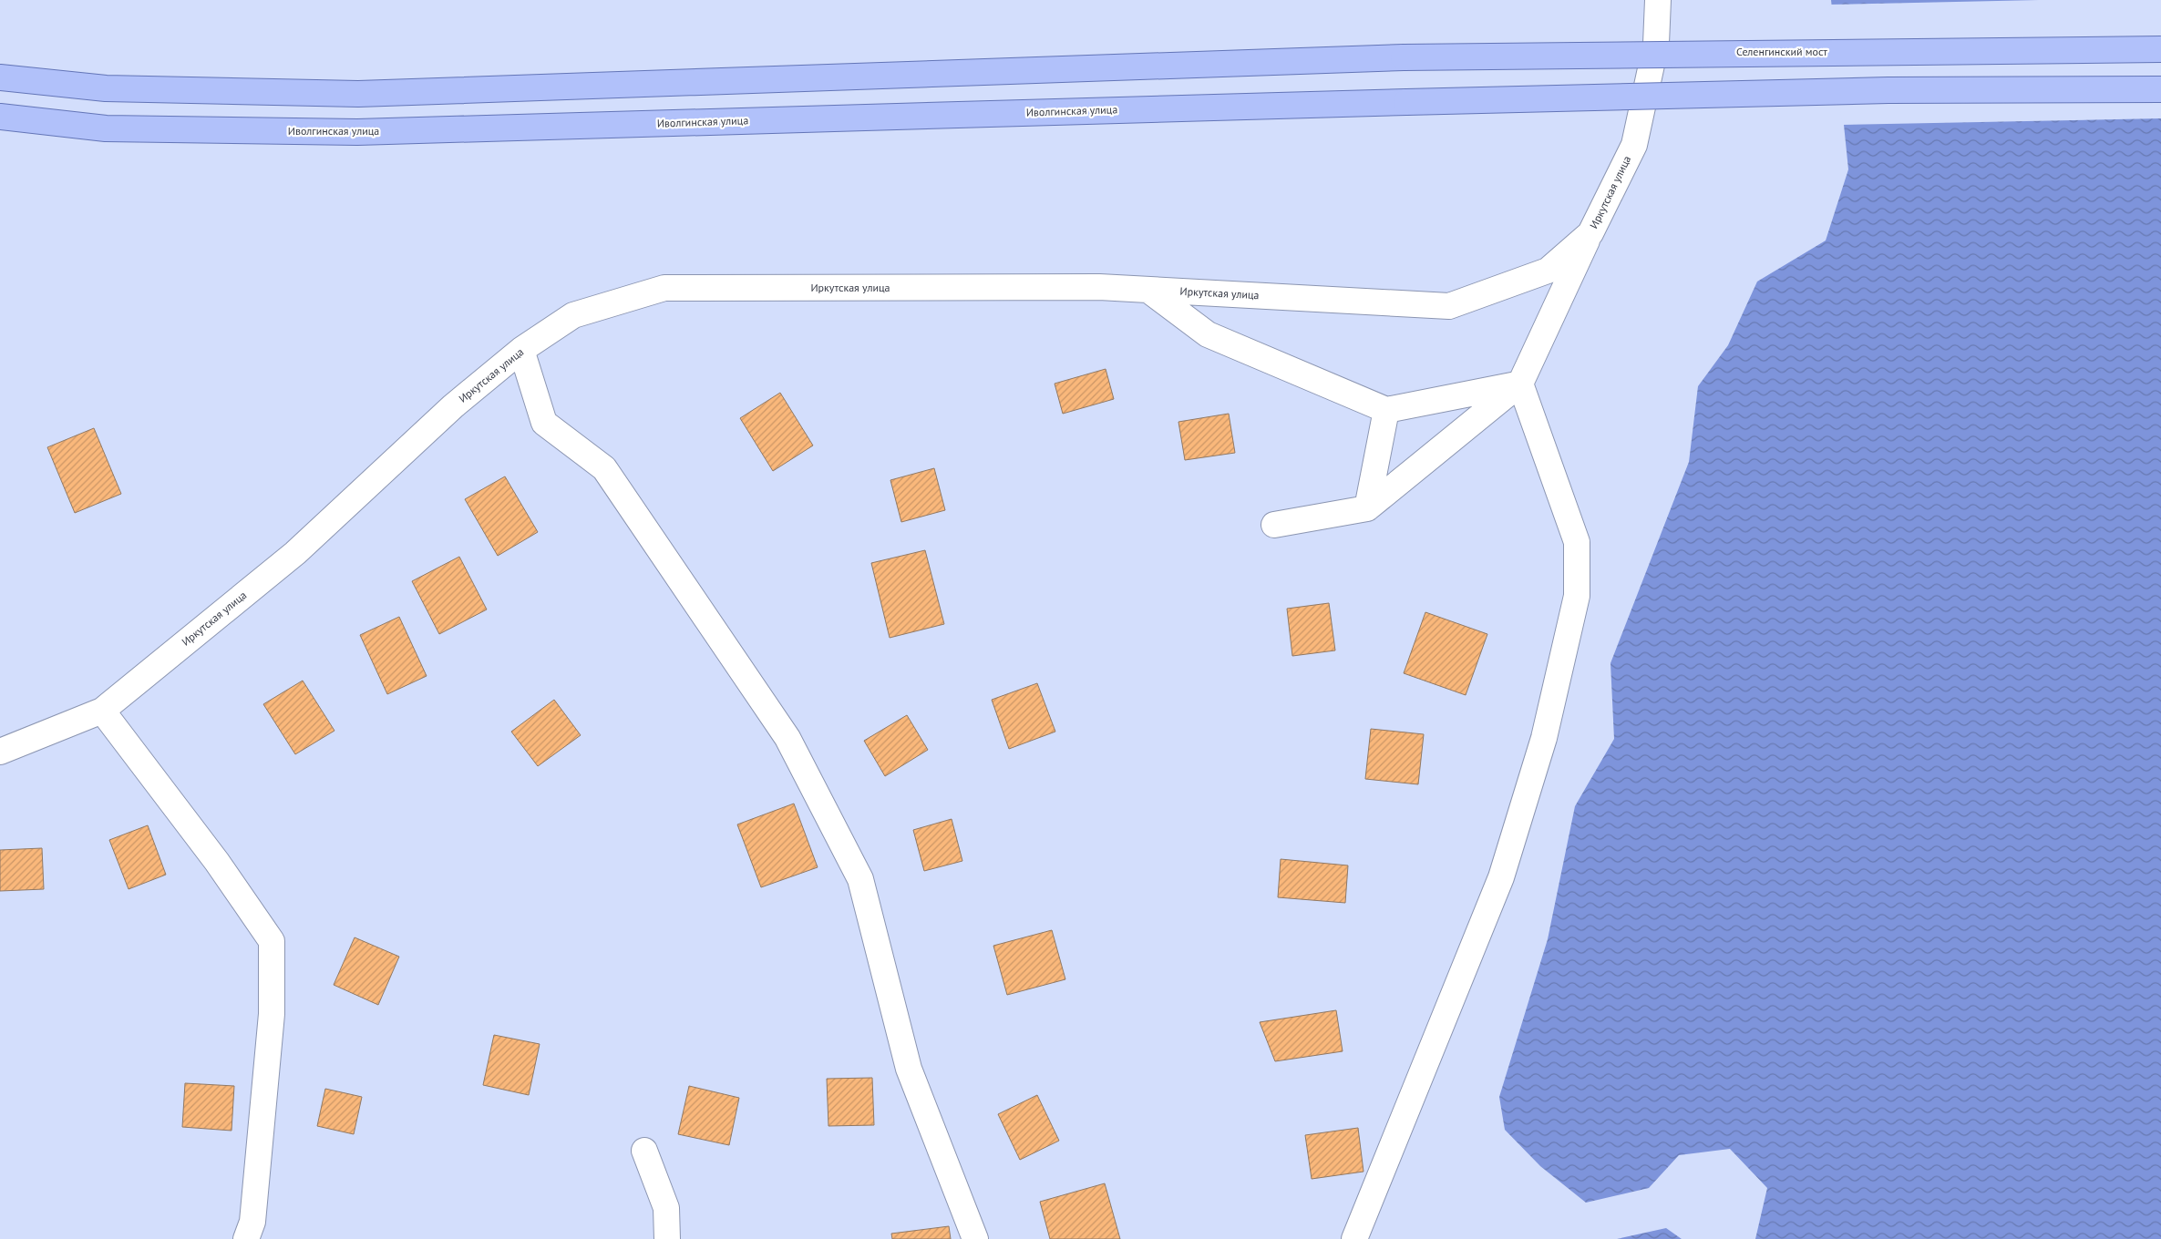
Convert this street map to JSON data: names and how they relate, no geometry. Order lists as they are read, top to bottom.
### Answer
{
  "streets": {
    "main road": ["Селенгинский мост", "Иволгинская улица"],
    "street": ["Иркутская улица"]
  }
}
